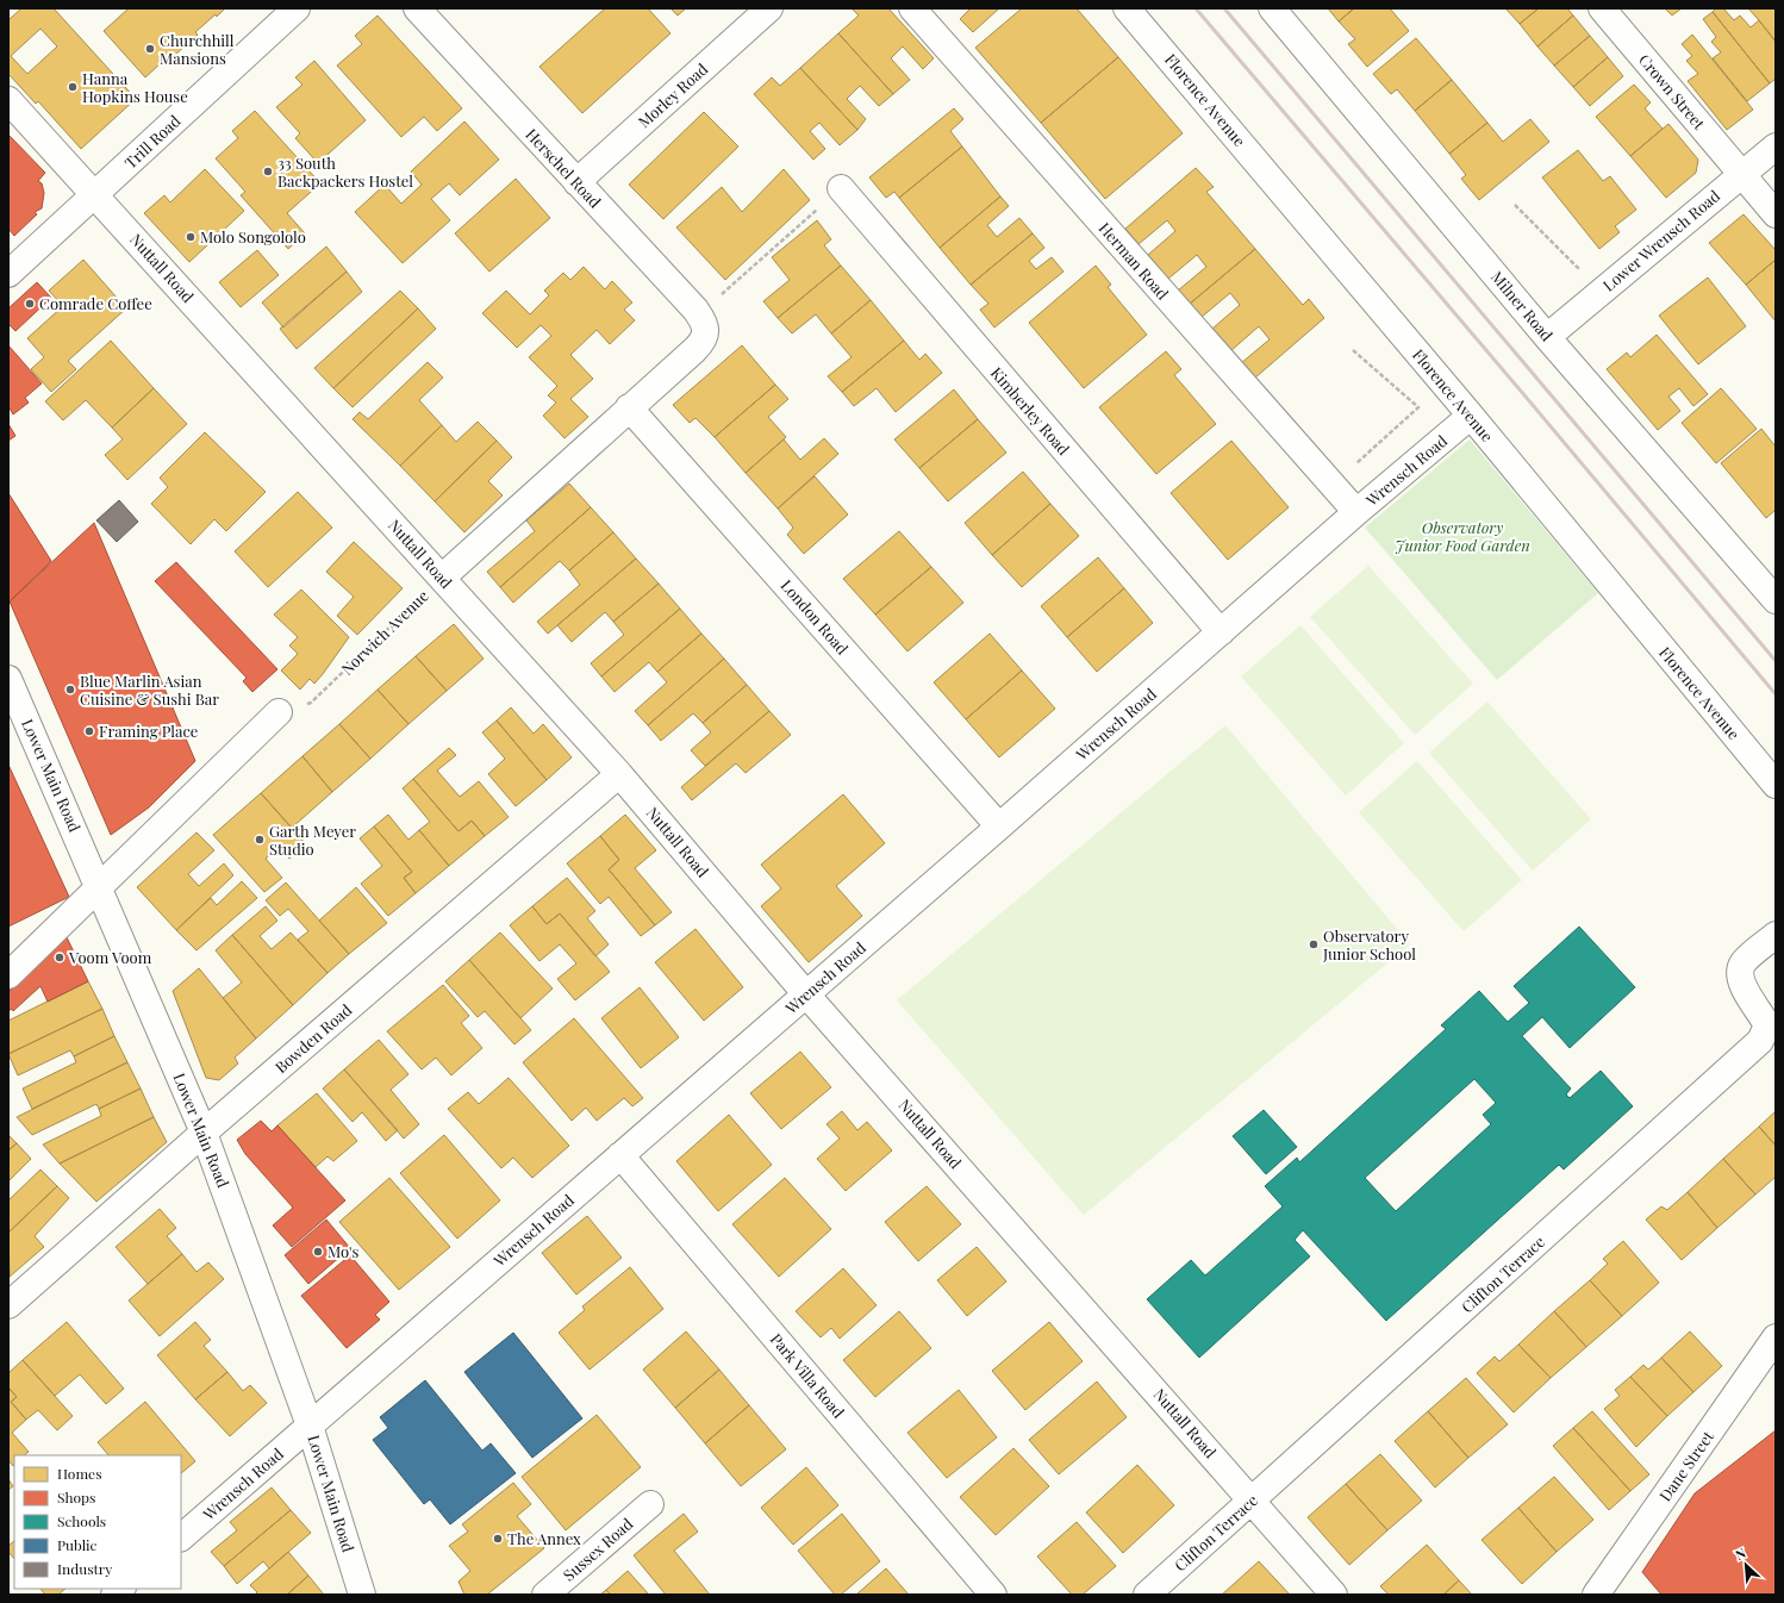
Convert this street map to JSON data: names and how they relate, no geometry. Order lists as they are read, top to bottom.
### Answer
{
  "streets": {
    "street": [
      "Crown Street",
      "Morley Road",
      "Florence Avenue",
      "Trill Road",
      "Herschel Road",
      "Lower Wrensch Road",
      "Herman Road",
      "Nuttall Road",
      "Milner Road",
      "Kimberley Road",
      "Wrensch Road",
      "London Road",
      "Norwich Avenue",
      "Lower Main Road",
      "Bowden Road",
      "Clifton Terrace",
      "Park Villa Road",
      "Dane Street",
      "Sussex Road"
    ]
  },
  "crossings": [
    ["Crown Street", "Lower Wrensch Road"],
    ["Morley Road", "Herschel Road"],
    ["Florence Avenue", "Wrensch Road"],
    ["Trill Road", "Nuttall Road"],
    ["Herschel Road", "Norwich Avenue"],
    ["Lower Wrensch Road", "Milner Road"],
    ["Herman Road", "Wrensch Road"],
    ["Nuttall Road", "Wrensch Road"],
    ["Nuttall Road", "Norwich Avenue"],
    ["Nuttall Road", "Bowden Road"],
    ["Nuttall Road", "Clifton Terrace"],
    ["Kimberley Road", "Wrensch Road"],
    ["Wrensch Road", "London Road"],
    ["Wrensch Road", "Lower Main Road"],
    ["Wrensch Road", "Park Villa Road"],
    ["London Road", "Norwich Avenue"],
    ["Lower Main Road", "Bowden Road"]
  ],
  "parks": ["Observatory Junior Food Garden"],
  "places": [
    "Churchhill Mansions",
    "Hanna Hopkins House",
    "33 South Backpackers Hostel",
    "Molo Songololo",
    "Comrade Coffee",
    "Blue Marlin Asian Cuisine & Sushi Bar",
    "Framing Place",
    "Garth Meyer Studio",
    "Observatory Junior School",
    "Voom Voom",
    "Mo's",
    "The Annex"
  ],
  "legend": [
    "Homes",
    "Shops",
    "Schools",
    "Public",
    "Industry"
  ],
  "north": "top left"
}
